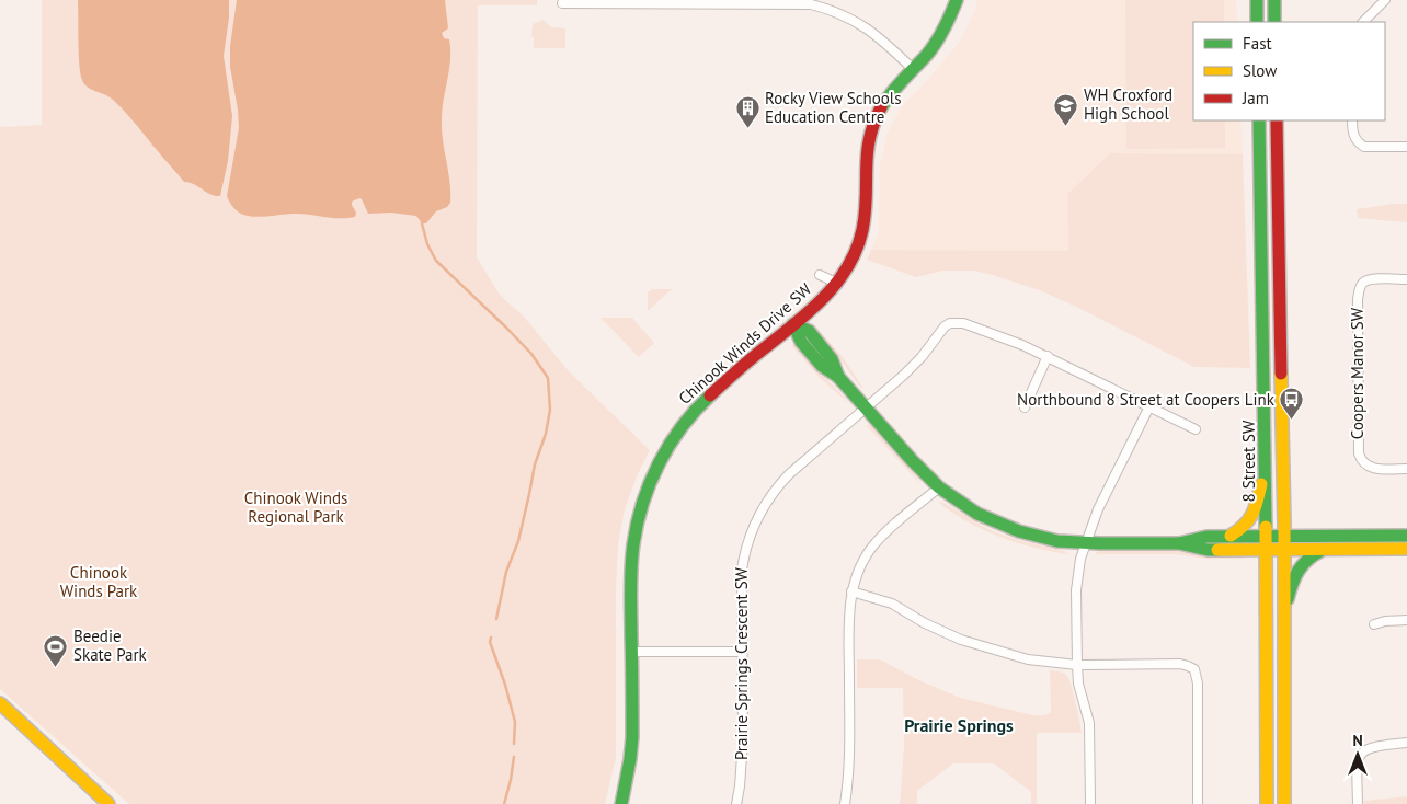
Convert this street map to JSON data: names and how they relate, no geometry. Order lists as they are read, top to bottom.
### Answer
{
  "streets": {
    "street": [
      "Chinook Winds Drive SW",
      "Coopers Manor SW",
      "8 Street SW",
      "Prairie Springs Crescent SW"
    ]
  },
  "districts": ["Prairie Springs"],
  "parks": ["Chinook Winds Regional Park", "Chinook Winds Park"],
  "places": {
    "school or university": ["WH Croxford High School"],
    "building": ["Rocky View Schools Education Centre"],
    "bus stop": ["Northbound 8 Street at Coopers Link"],
    "sports": ["Beedie Skate Park"]
  },
  "legend": ["Fast", "Slow", "Jam"],
  "north": "top"
}
